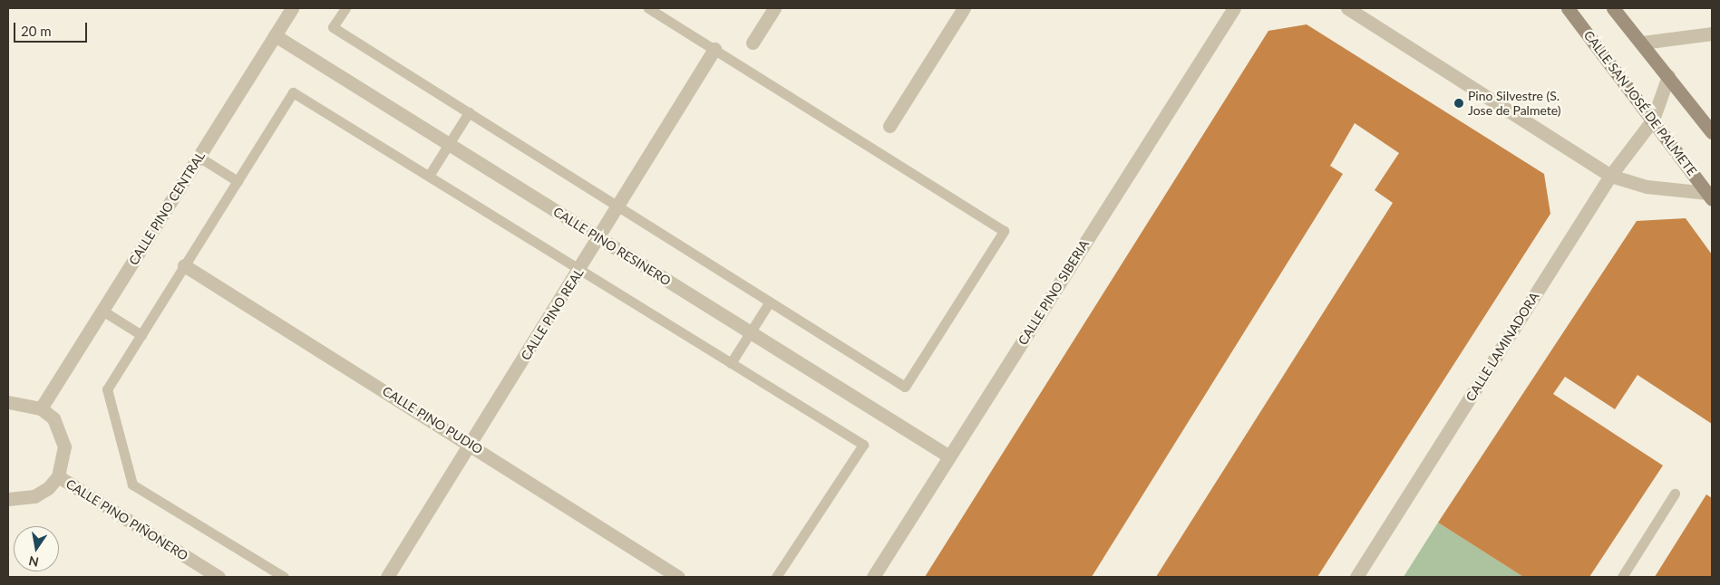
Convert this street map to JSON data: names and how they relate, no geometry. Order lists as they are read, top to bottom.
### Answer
{
  "streets": {
    "street": [
      "CALLE SAN JOSÉ DE PALMETE",
      "CALLE PINO CENTRAL",
      "CALLE PINO RESINERO",
      "CALLE PINO SIBERIA",
      "CALLE PINO REAL",
      "CALLE LAMINADORA",
      "CALLE PINO PUDIO",
      "CALLE PINO PIÑONERO"
    ]
  },
  "crossings": [
    ["CALLE SAN JOSÉ DE PALMETE", "CALLE LAMINADORA"],
    ["CALLE PINO CENTRAL", "CALLE PINO RESINERO"],
    ["CALLE PINO RESINERO", "CALLE PINO SIBERIA"],
    ["CALLE PINO RESINERO", "CALLE PINO REAL"],
    ["CALLE PINO REAL", "CALLE PINO PUDIO"]
  ],
  "places": ["Pino Silvestre (S. Jose de Palmete)"],
  "scale_bar": "20 m",
  "north": "bottom"
}
